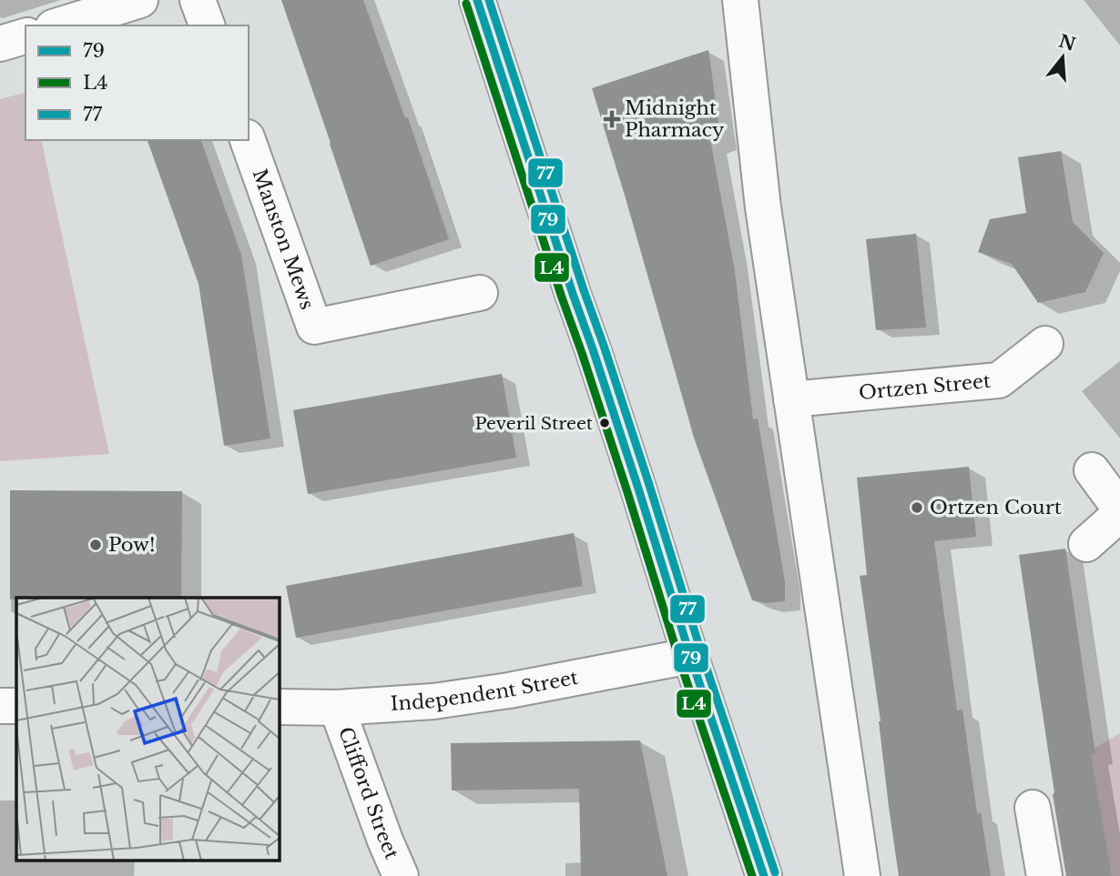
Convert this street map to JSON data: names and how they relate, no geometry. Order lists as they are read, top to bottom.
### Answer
{
  "streets": {
    "street": [
      "Manston Mews",
      "Ortzen Street",
      "Independent Street",
      "Clifford Street"
    ]
  },
  "crossings": [
    ["Independent Street", "Clifford Street"]
  ],
  "places": {
    "health": ["Midnight Pharmacy"],
    "other": ["Peveril Street", "Ortzen Court", "Pow!"]
  },
  "lines": ["transit line 79", "transit line 77", "transit line L4"],
  "legend": ["79", "L4", "77"],
  "north": "top"
}
